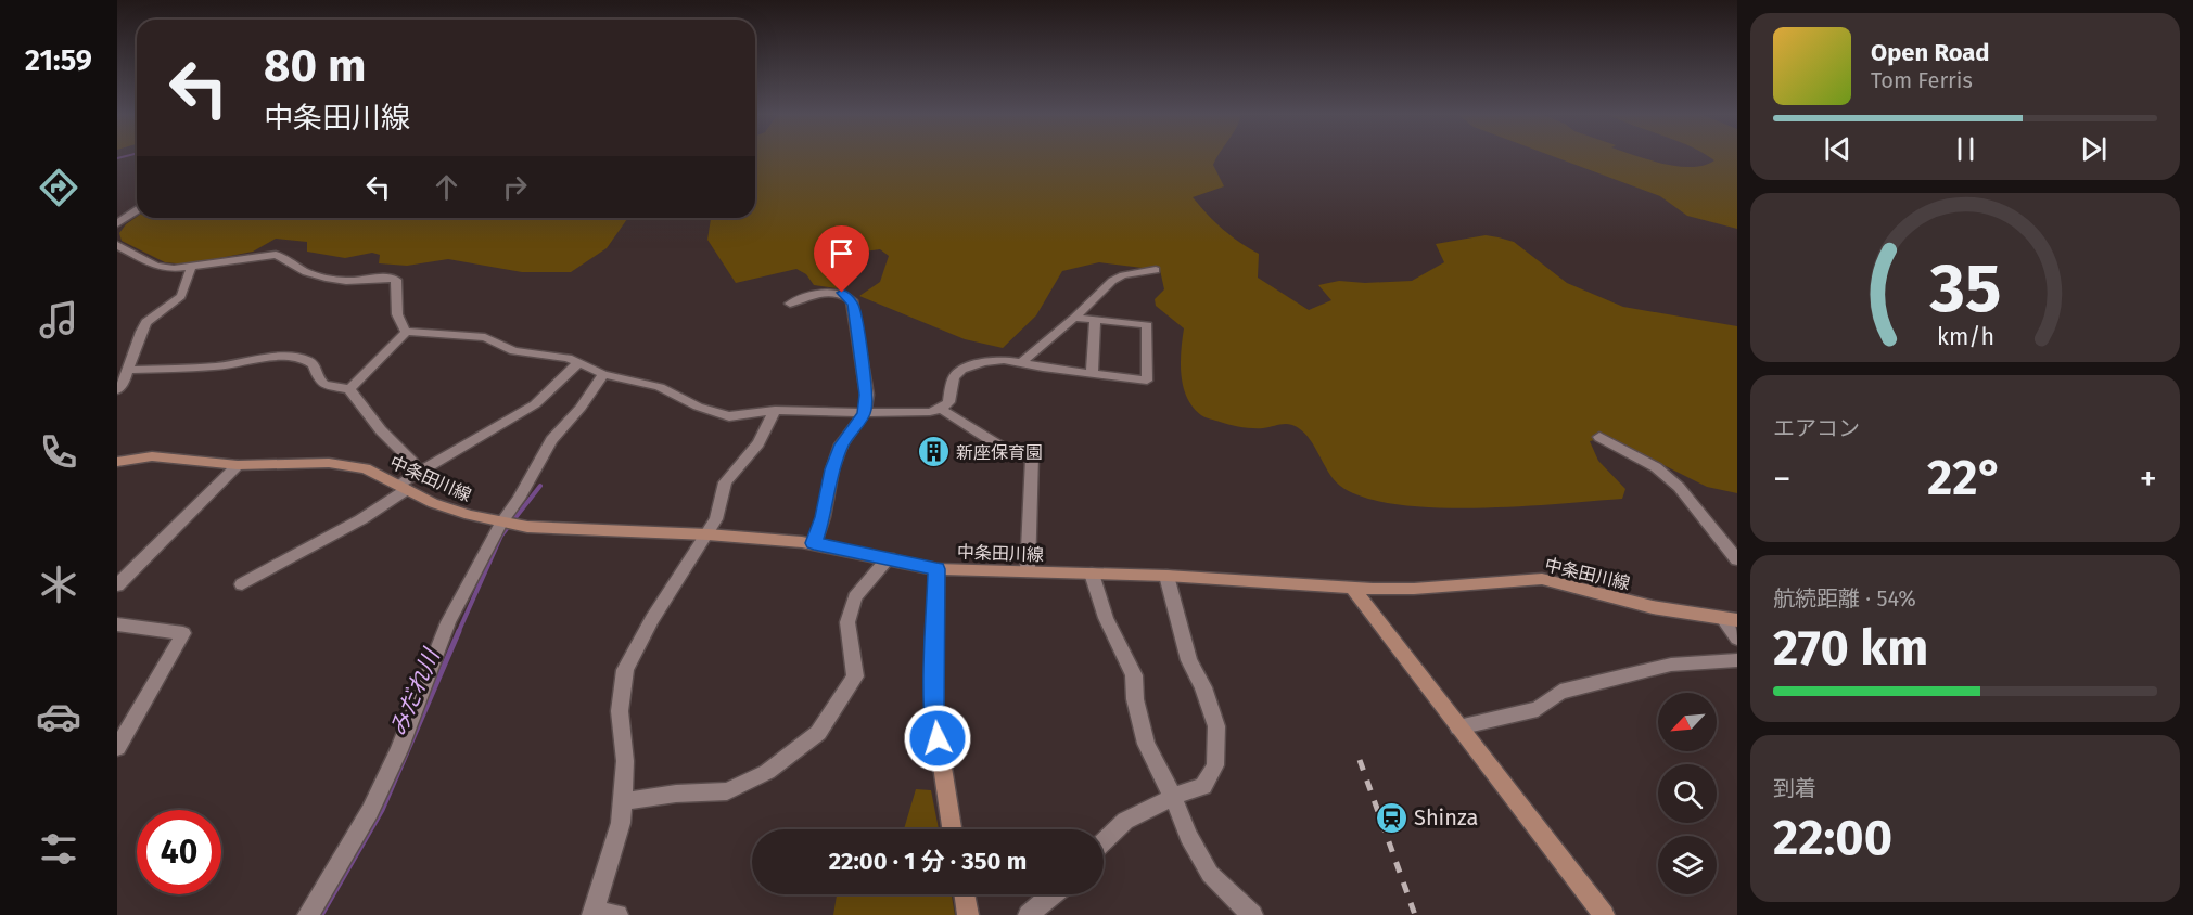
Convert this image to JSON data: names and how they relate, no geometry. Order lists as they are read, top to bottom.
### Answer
{
  "streets": {
    "main road": ["中条田川線"]
  },
  "water": ["みだれ川"],
  "places": {
    "building": ["新座保育園"],
    "station": ["Shinza"]
  },
  "north": "bottom left",
  "page": {
    "tabs": "21:59",
    "turn": ["80 m", "中条田川線"],
    "song": ["Open Road", "Tom Ferris"],
    "tile": [
      "エアコン",
      ["航続距離 · 54%", "270 km"],
      ["到着", "22:00"]
    ],
    "heat": ["−", "22°", "+"],
    "limit": "40",
    "trip": "22:00 · 1 分 · 350 m",
    "gauge": ["35", "km/h"]
  }
}
